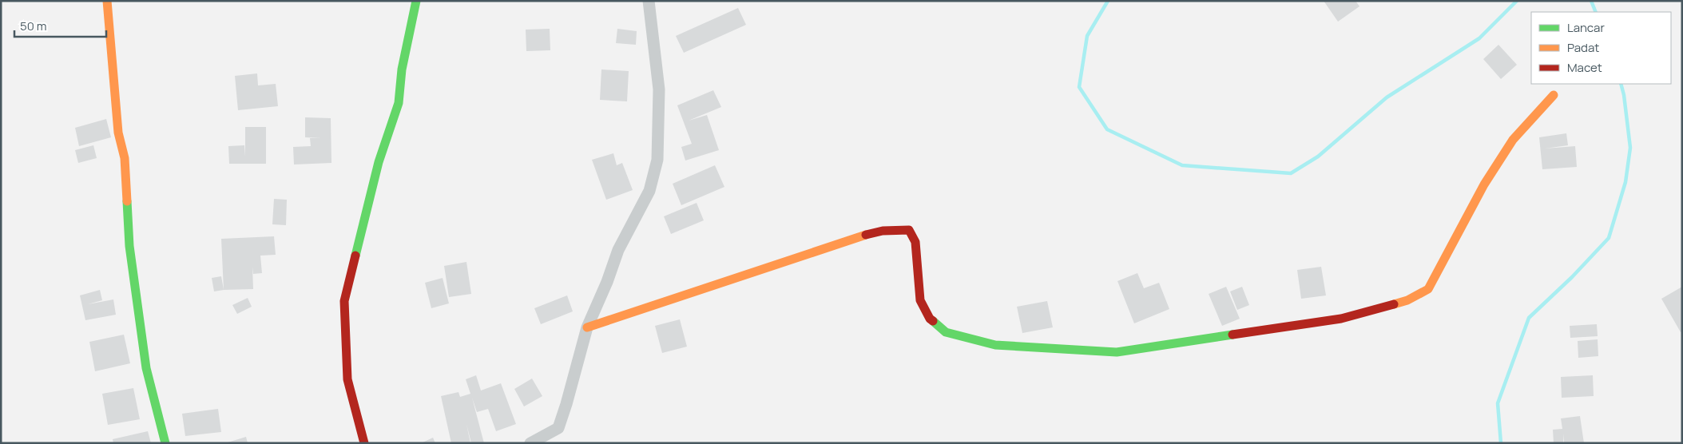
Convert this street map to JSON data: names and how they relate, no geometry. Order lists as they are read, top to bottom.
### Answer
{
  "legend": ["Lancar", "Padat", "Macet"],
  "scale_bar": "50 m"
}
